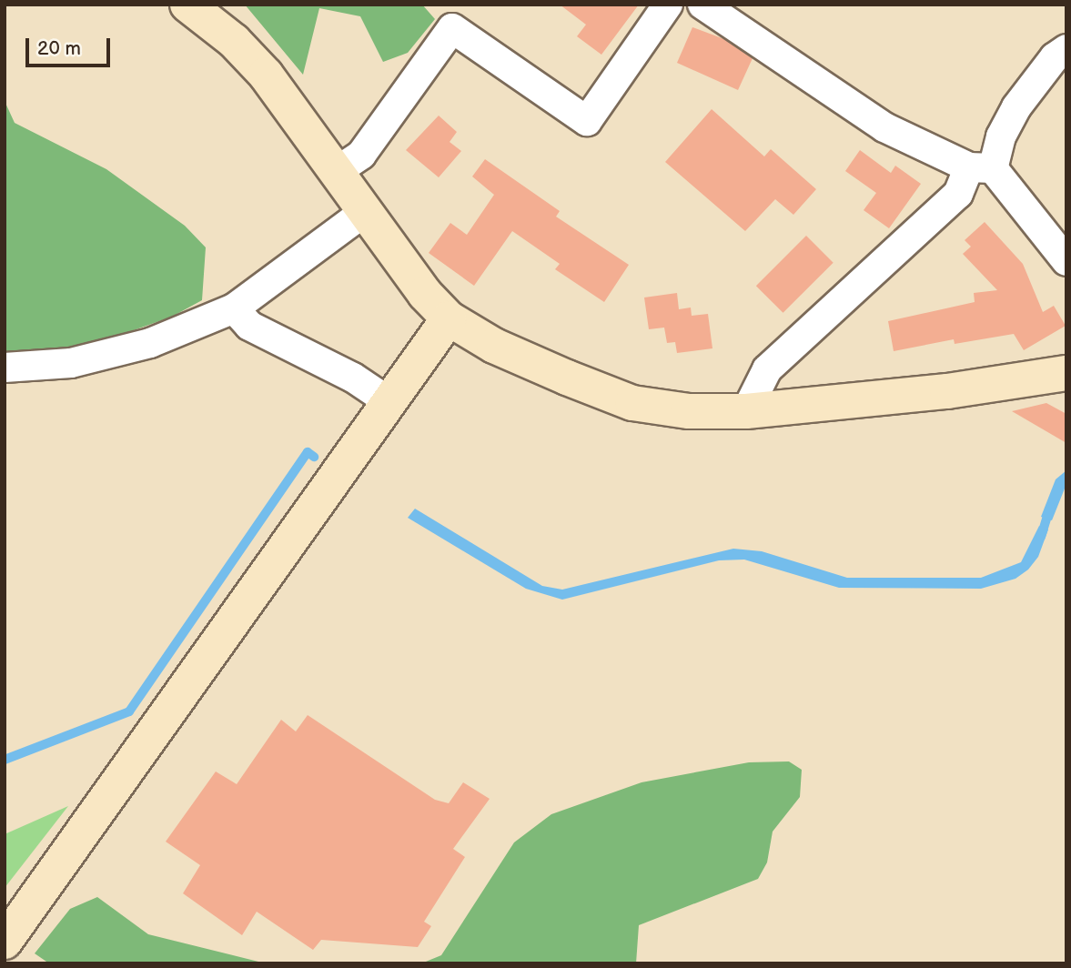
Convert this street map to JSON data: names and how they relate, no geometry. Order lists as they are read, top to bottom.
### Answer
{
  "scale_bar": "20 m"
}
